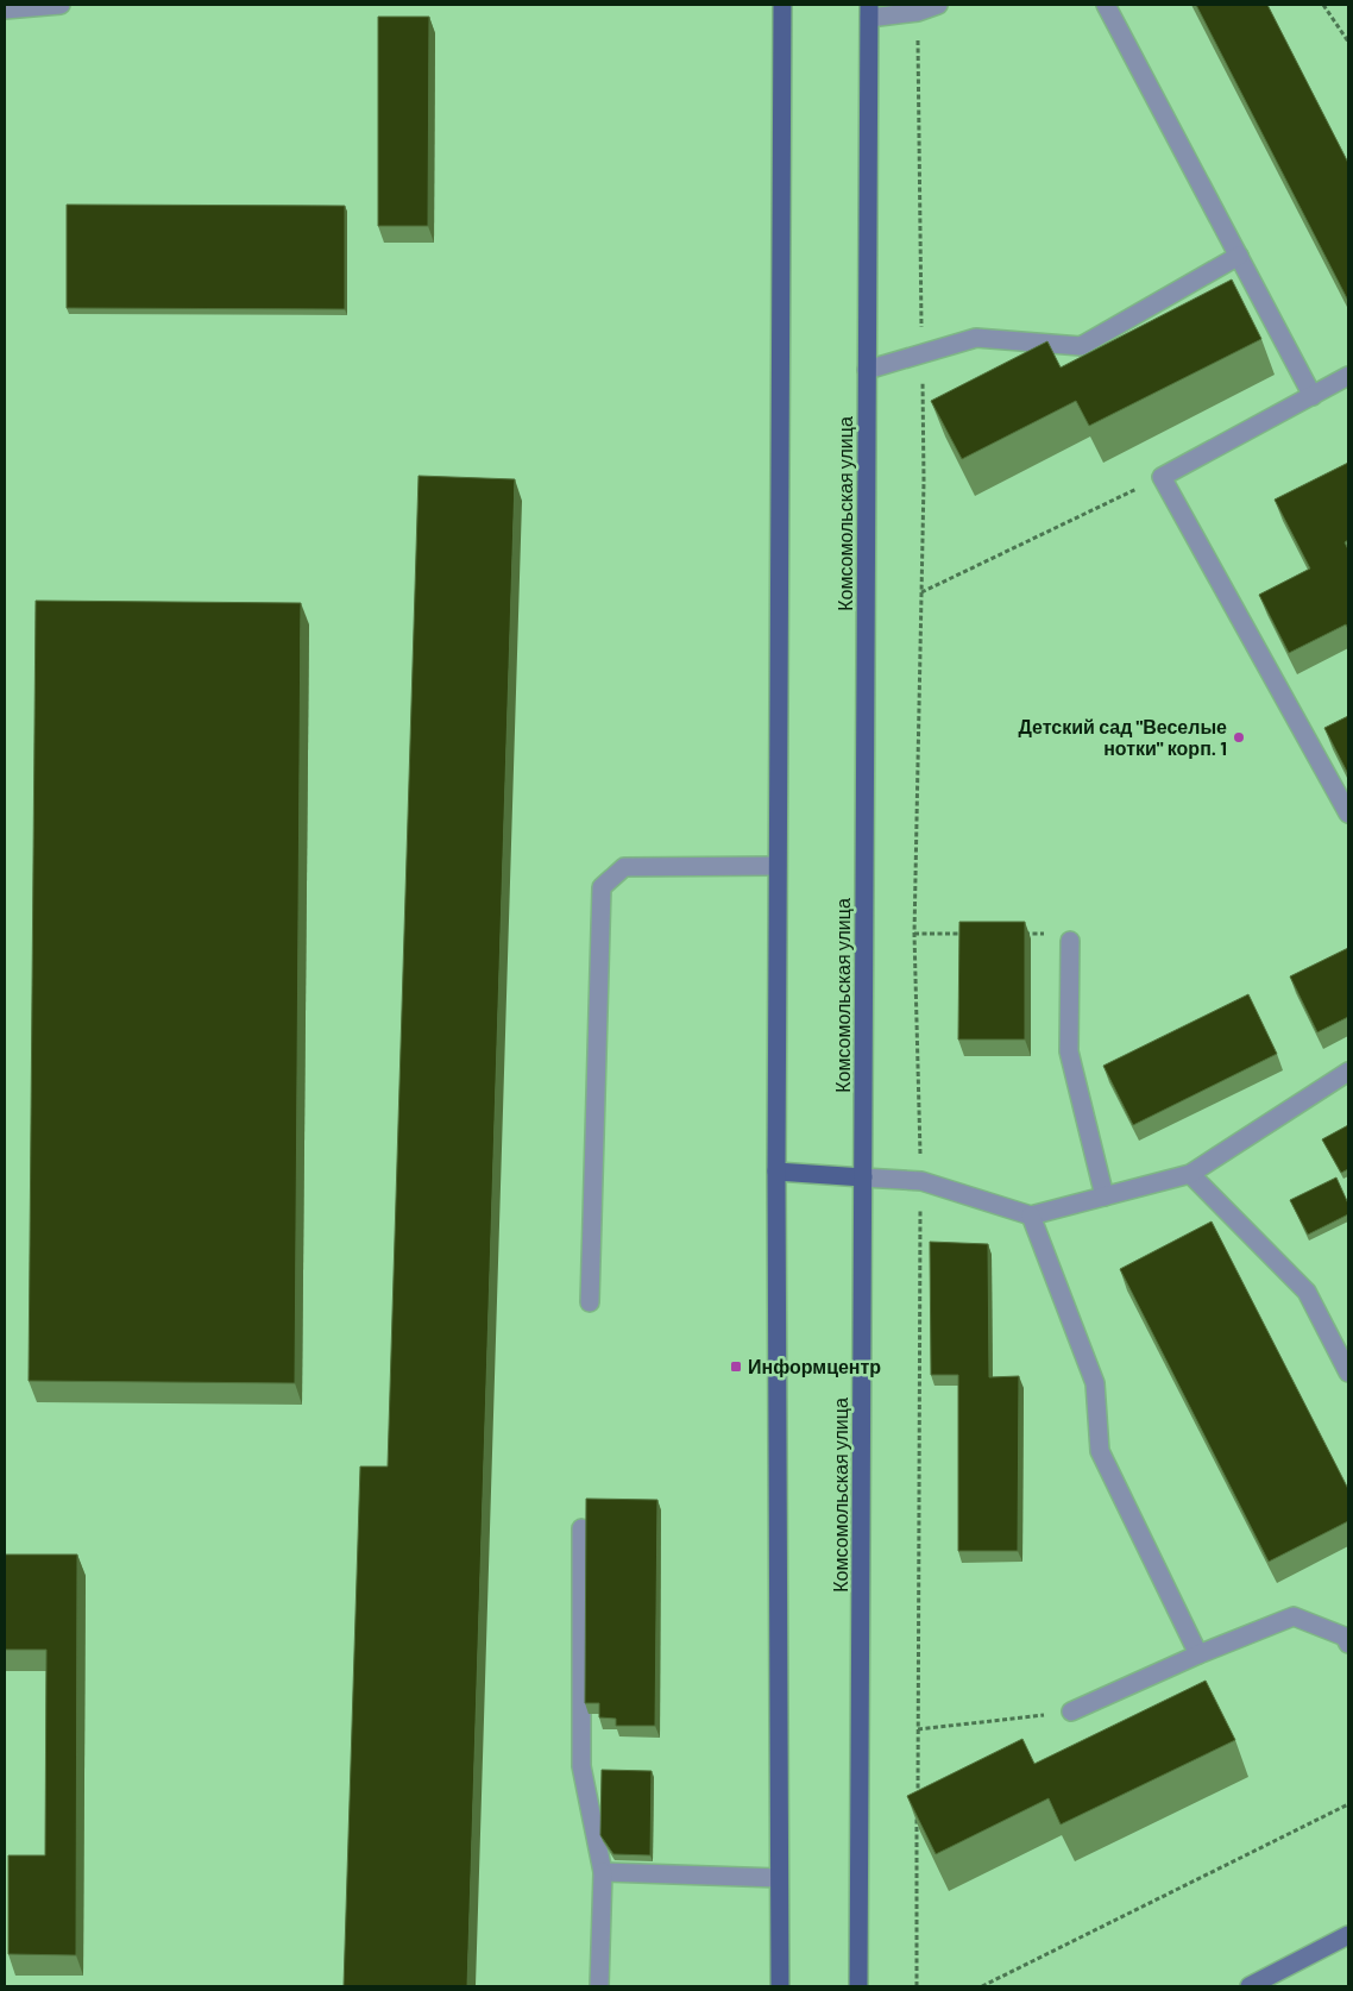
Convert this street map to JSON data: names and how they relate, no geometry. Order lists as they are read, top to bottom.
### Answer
{
  "streets": {
    "main road": ["Комсомольская улица"]
  },
  "places": {
    "other": ["Детский сад \"Веселые нотки\" корп. 1"],
    "transit": ["Информцентр"]
  }
}
